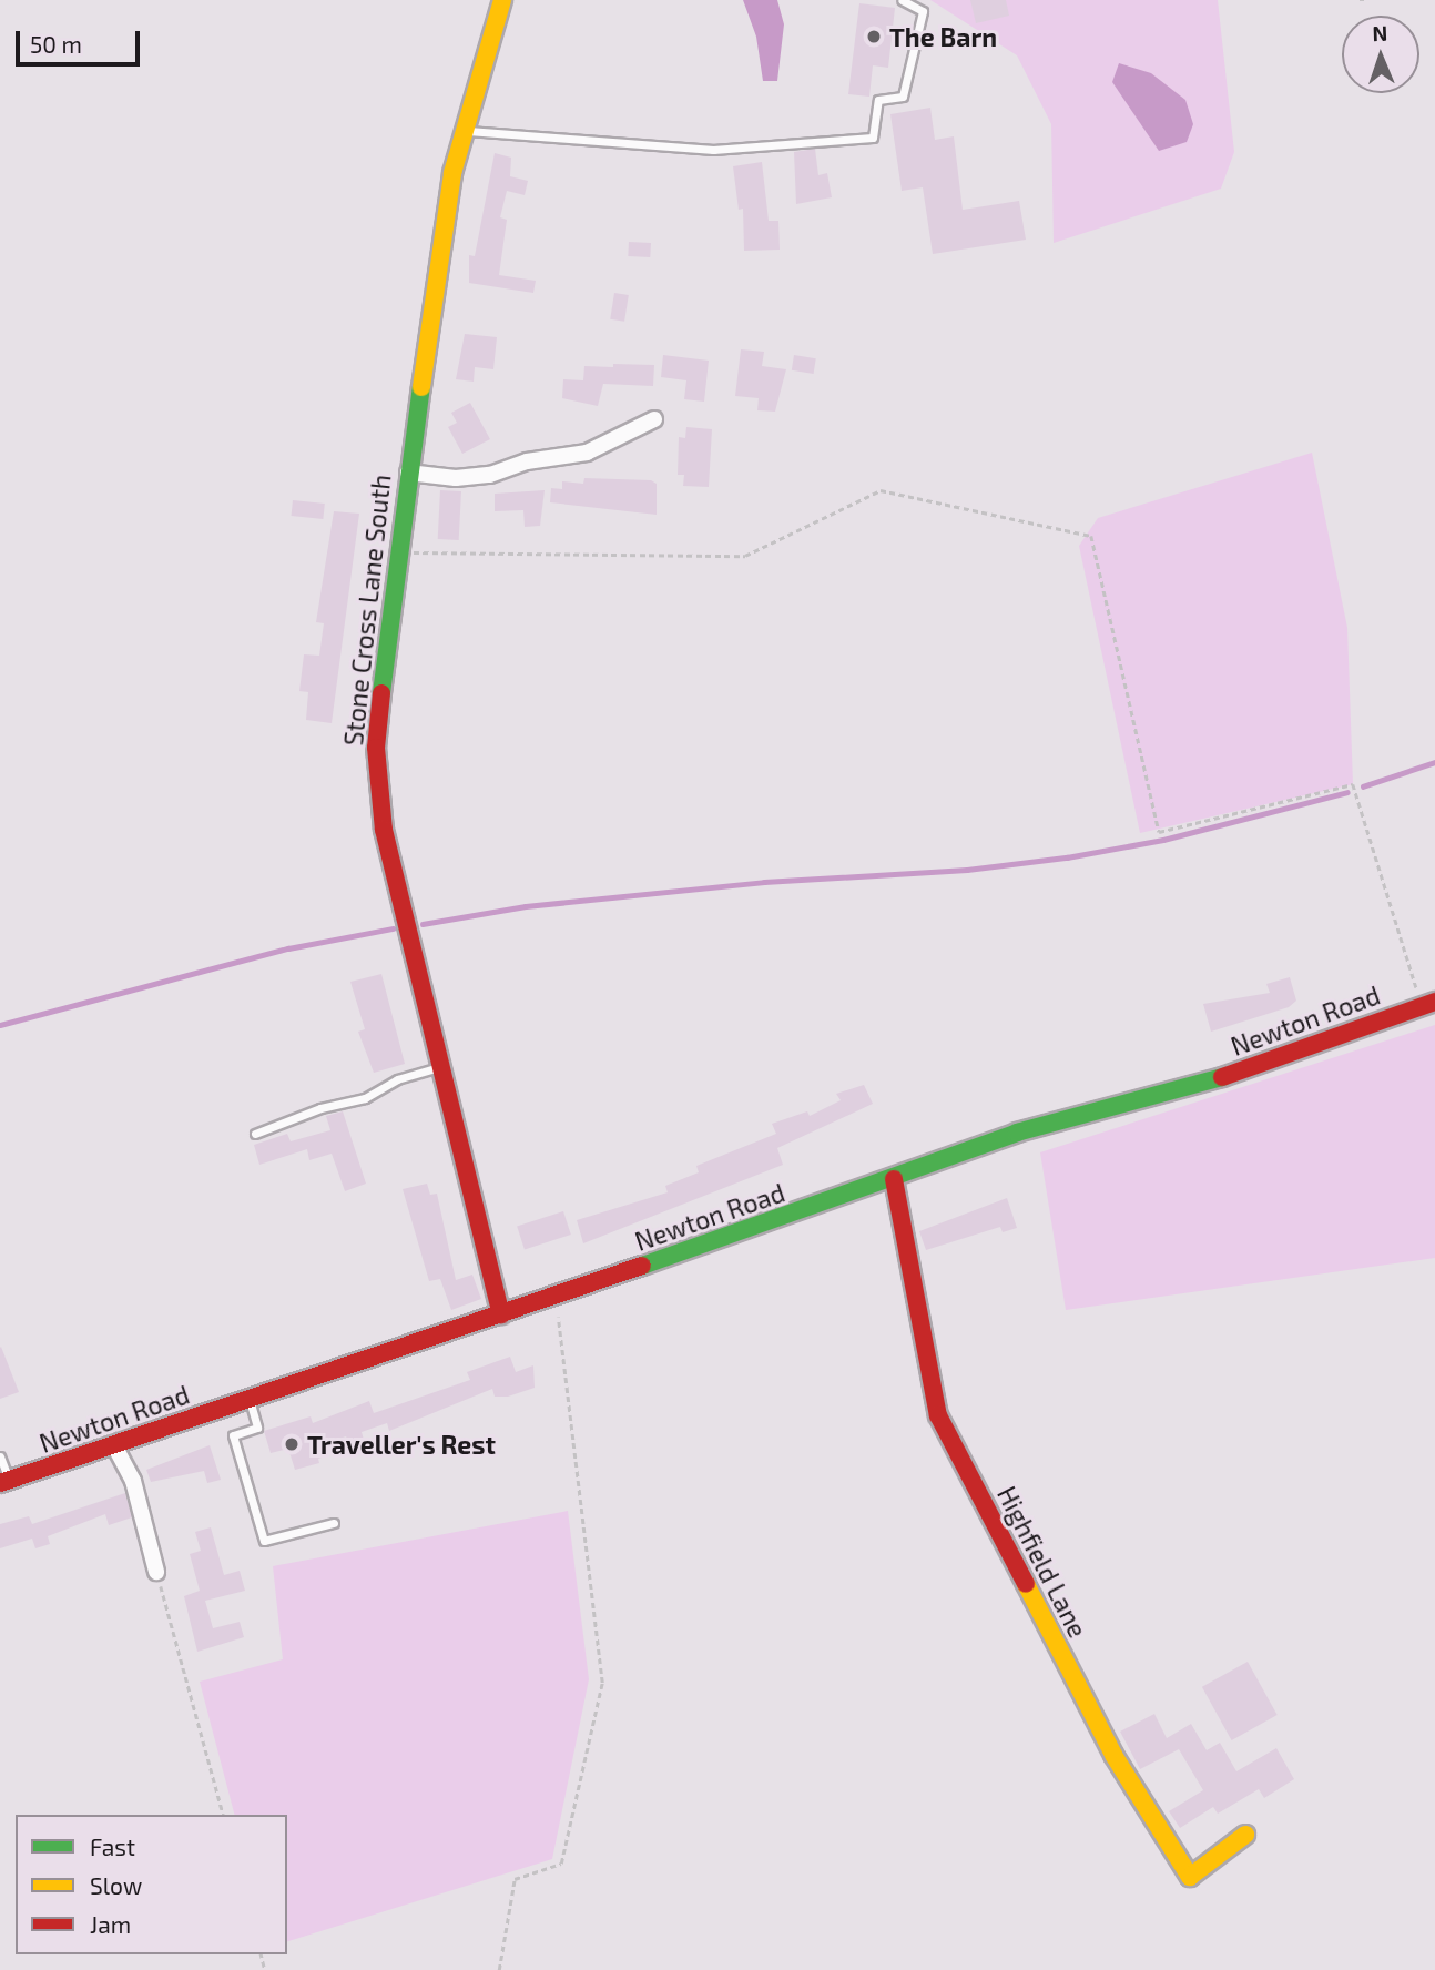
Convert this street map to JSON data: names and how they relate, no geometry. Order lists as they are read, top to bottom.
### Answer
{
  "streets": {
    "street": ["Stone Cross Lane South", "Newton Road", "Highfield Lane"]
  },
  "crossings": [
    ["Stone Cross Lane South", "Newton Road"],
    ["Newton Road", "Highfield Lane"]
  ],
  "places": ["The Barn", "Traveller's Rest"],
  "legend": ["Fast", "Slow", "Jam"],
  "scale_bar": "50 m",
  "north": "top"
}
